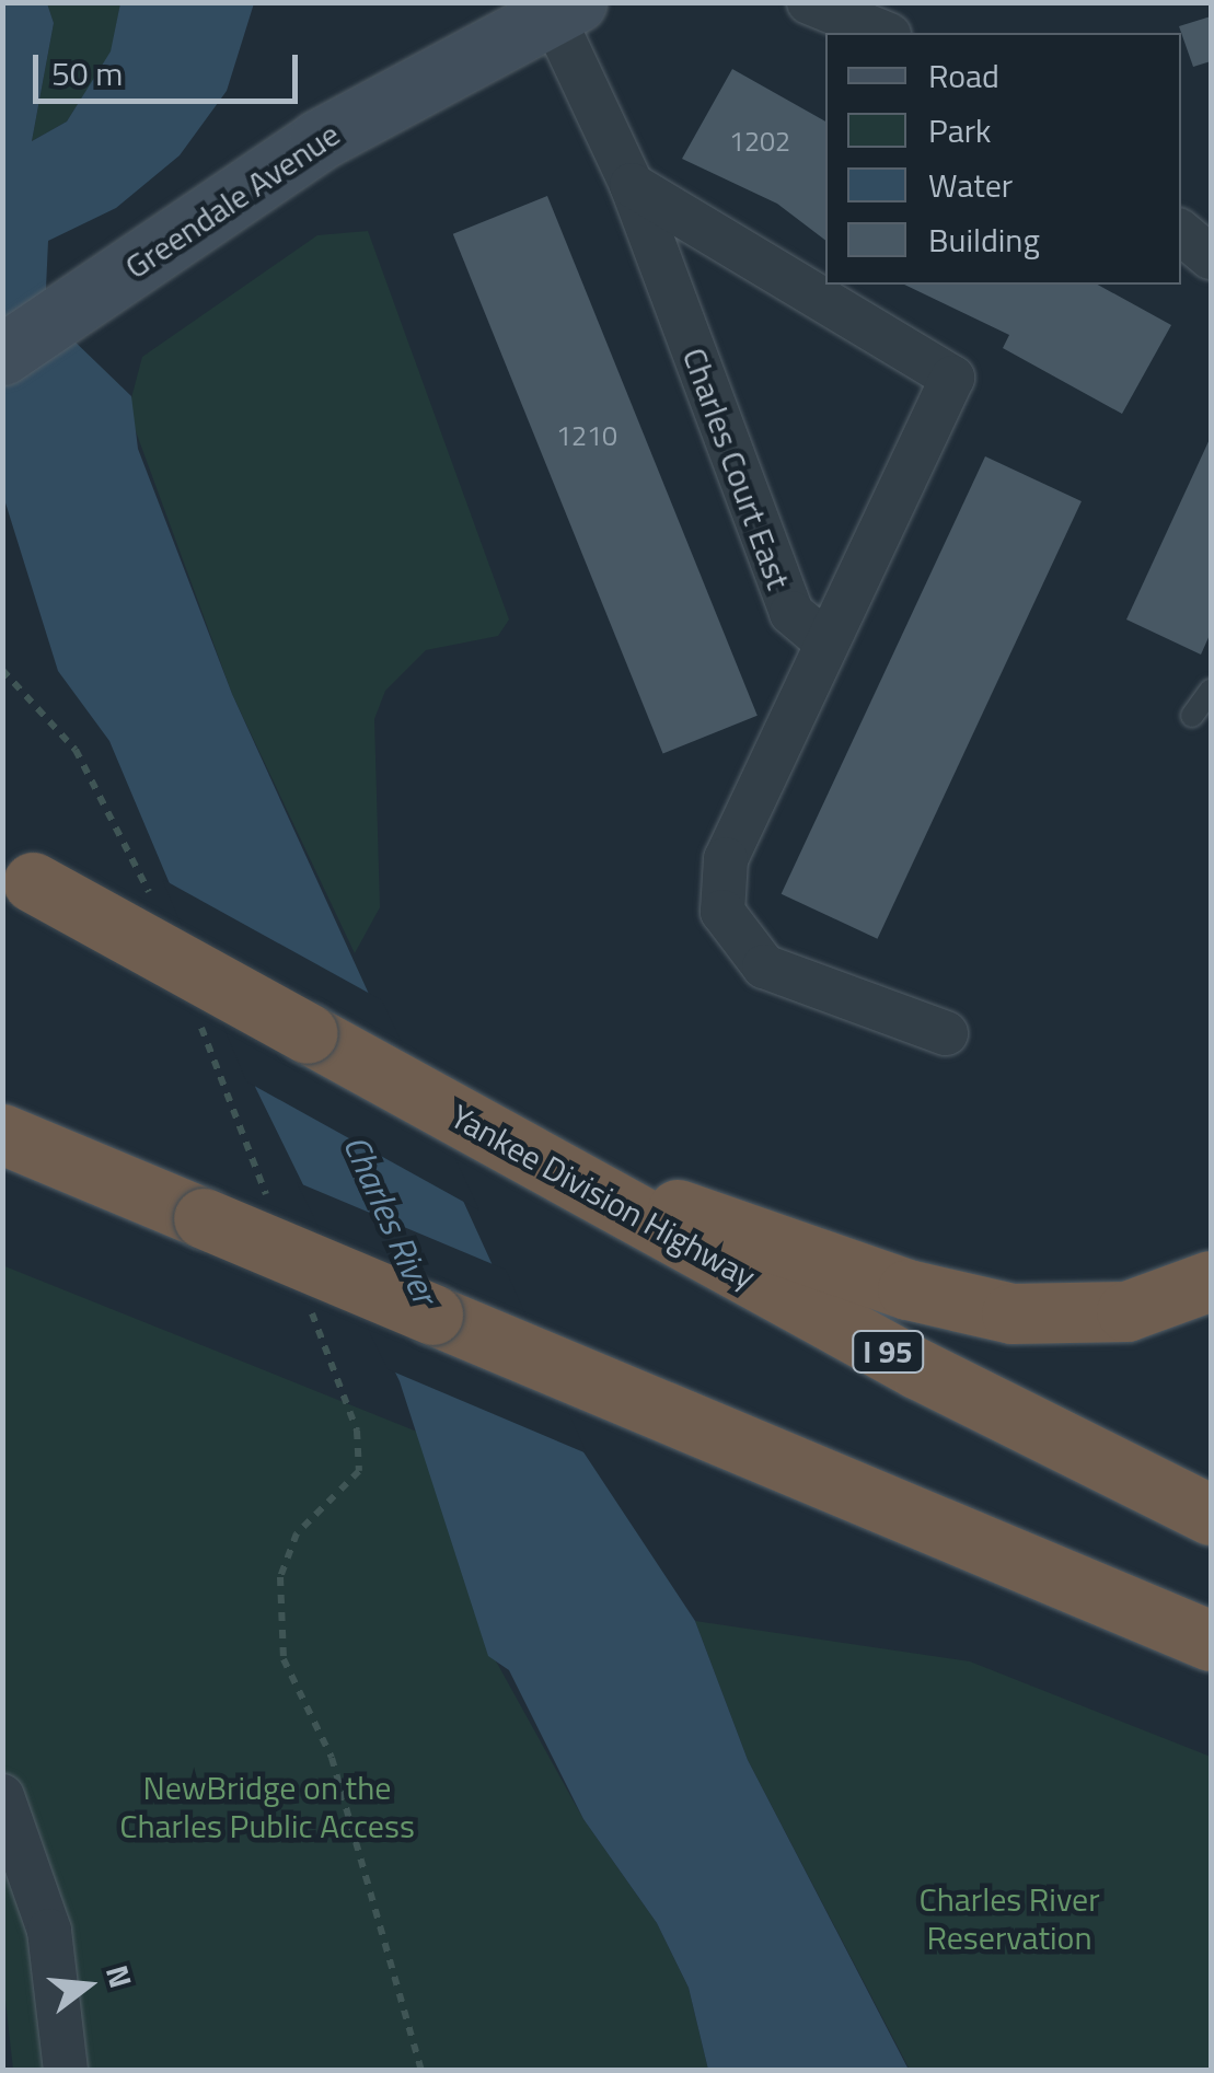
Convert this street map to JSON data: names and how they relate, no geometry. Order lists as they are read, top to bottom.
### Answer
{
  "streets": {
    "highway": ["Yankee Division Highway", "I 95"],
    "main road": ["Greendale Avenue"],
    "street": ["Charles Court East"]
  },
  "crossings": [
    ["Greendale Avenue", "Charles Court East"]
  ],
  "water": ["Charles River"],
  "parks": ["NewBridge on the Charles Public Access", "Charles River Reservation"],
  "house_numbers": ["1202", "1210"],
  "legend": [
    "Road",
    "Park",
    "Water",
    "Building"
  ],
  "scale_bar": "50 m",
  "north": "right"
}
